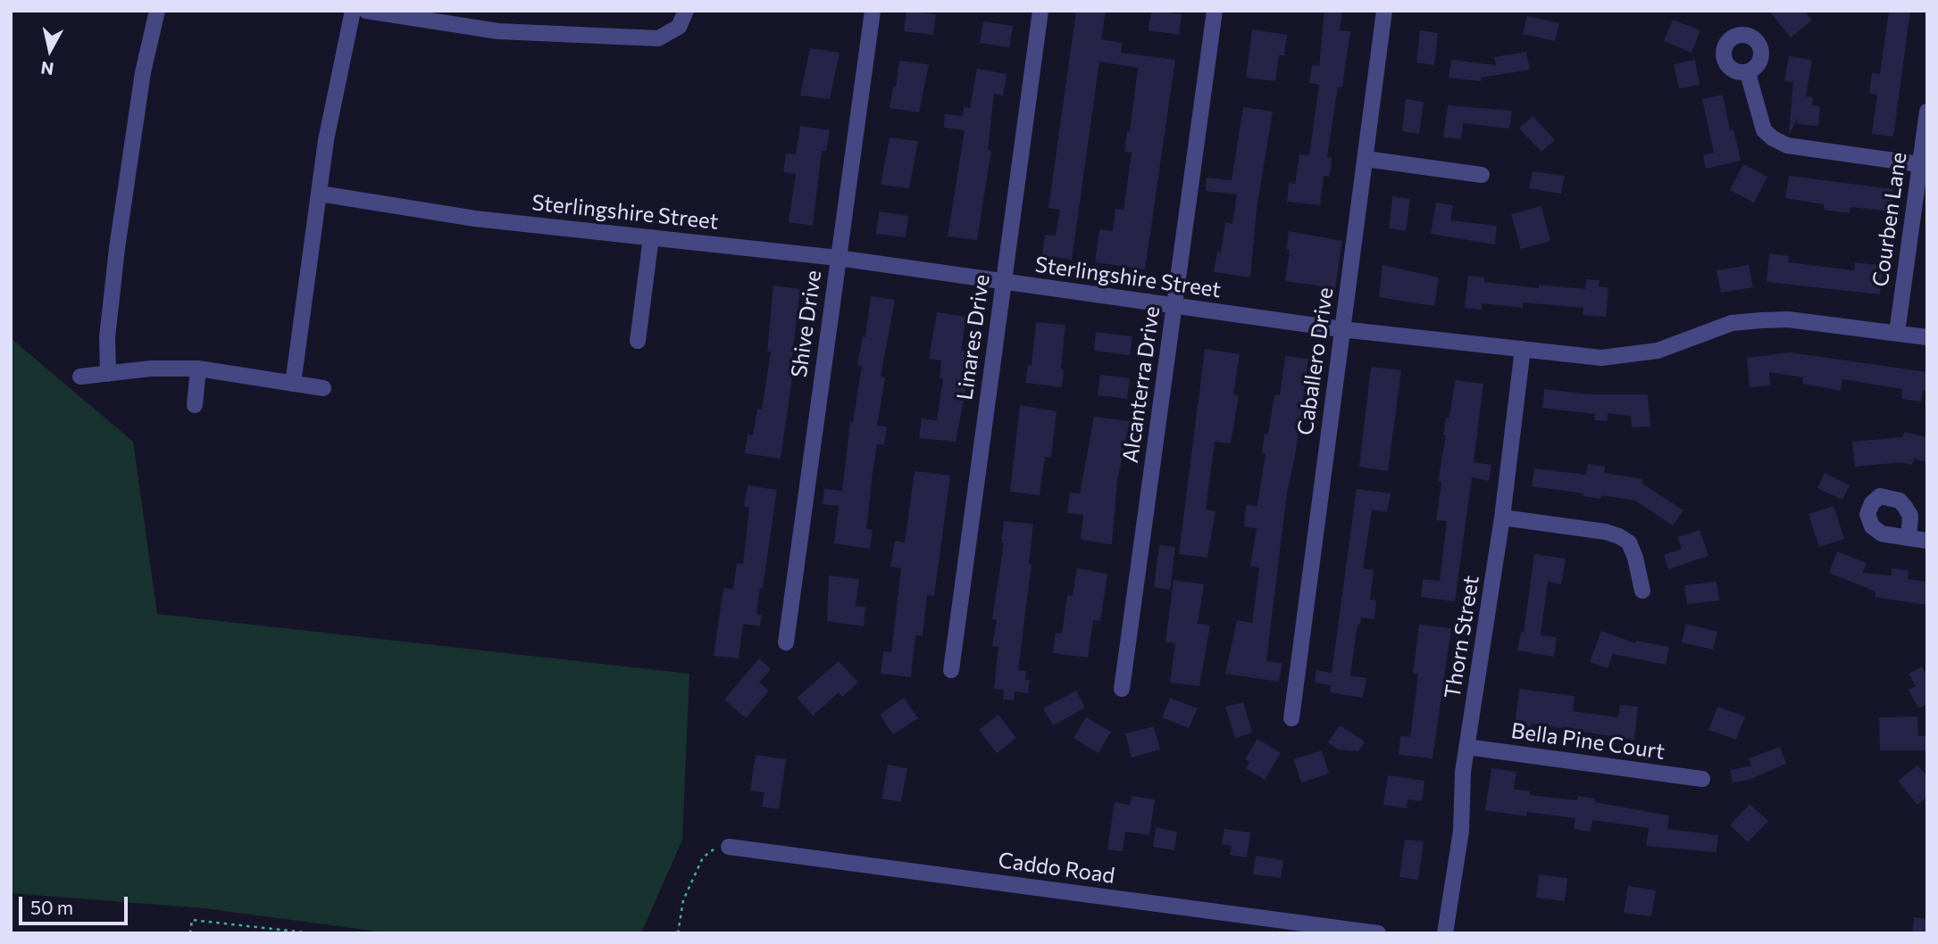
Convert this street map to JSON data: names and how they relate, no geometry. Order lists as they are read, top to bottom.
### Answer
{
  "streets": {
    "street": [
      "Sterlingshire Street",
      "Courben Lane",
      "Shive Drive",
      "Linares Drive",
      "Caballero Drive",
      "Alcanterra Drive",
      "Thorn Street",
      "Bella Pine Court",
      "Caddo Road"
    ]
  },
  "crossings": [
    ["Sterlingshire Street", "Courben Lane"],
    ["Sterlingshire Street", "Shive Drive"],
    ["Sterlingshire Street", "Linares Drive"],
    ["Sterlingshire Street", "Caballero Drive"],
    ["Sterlingshire Street", "Alcanterra Drive"],
    ["Sterlingshire Street", "Thorn Street"],
    ["Thorn Street", "Bella Pine Court"]
  ],
  "scale_bar": "50 m",
  "north": "bottom"
}
